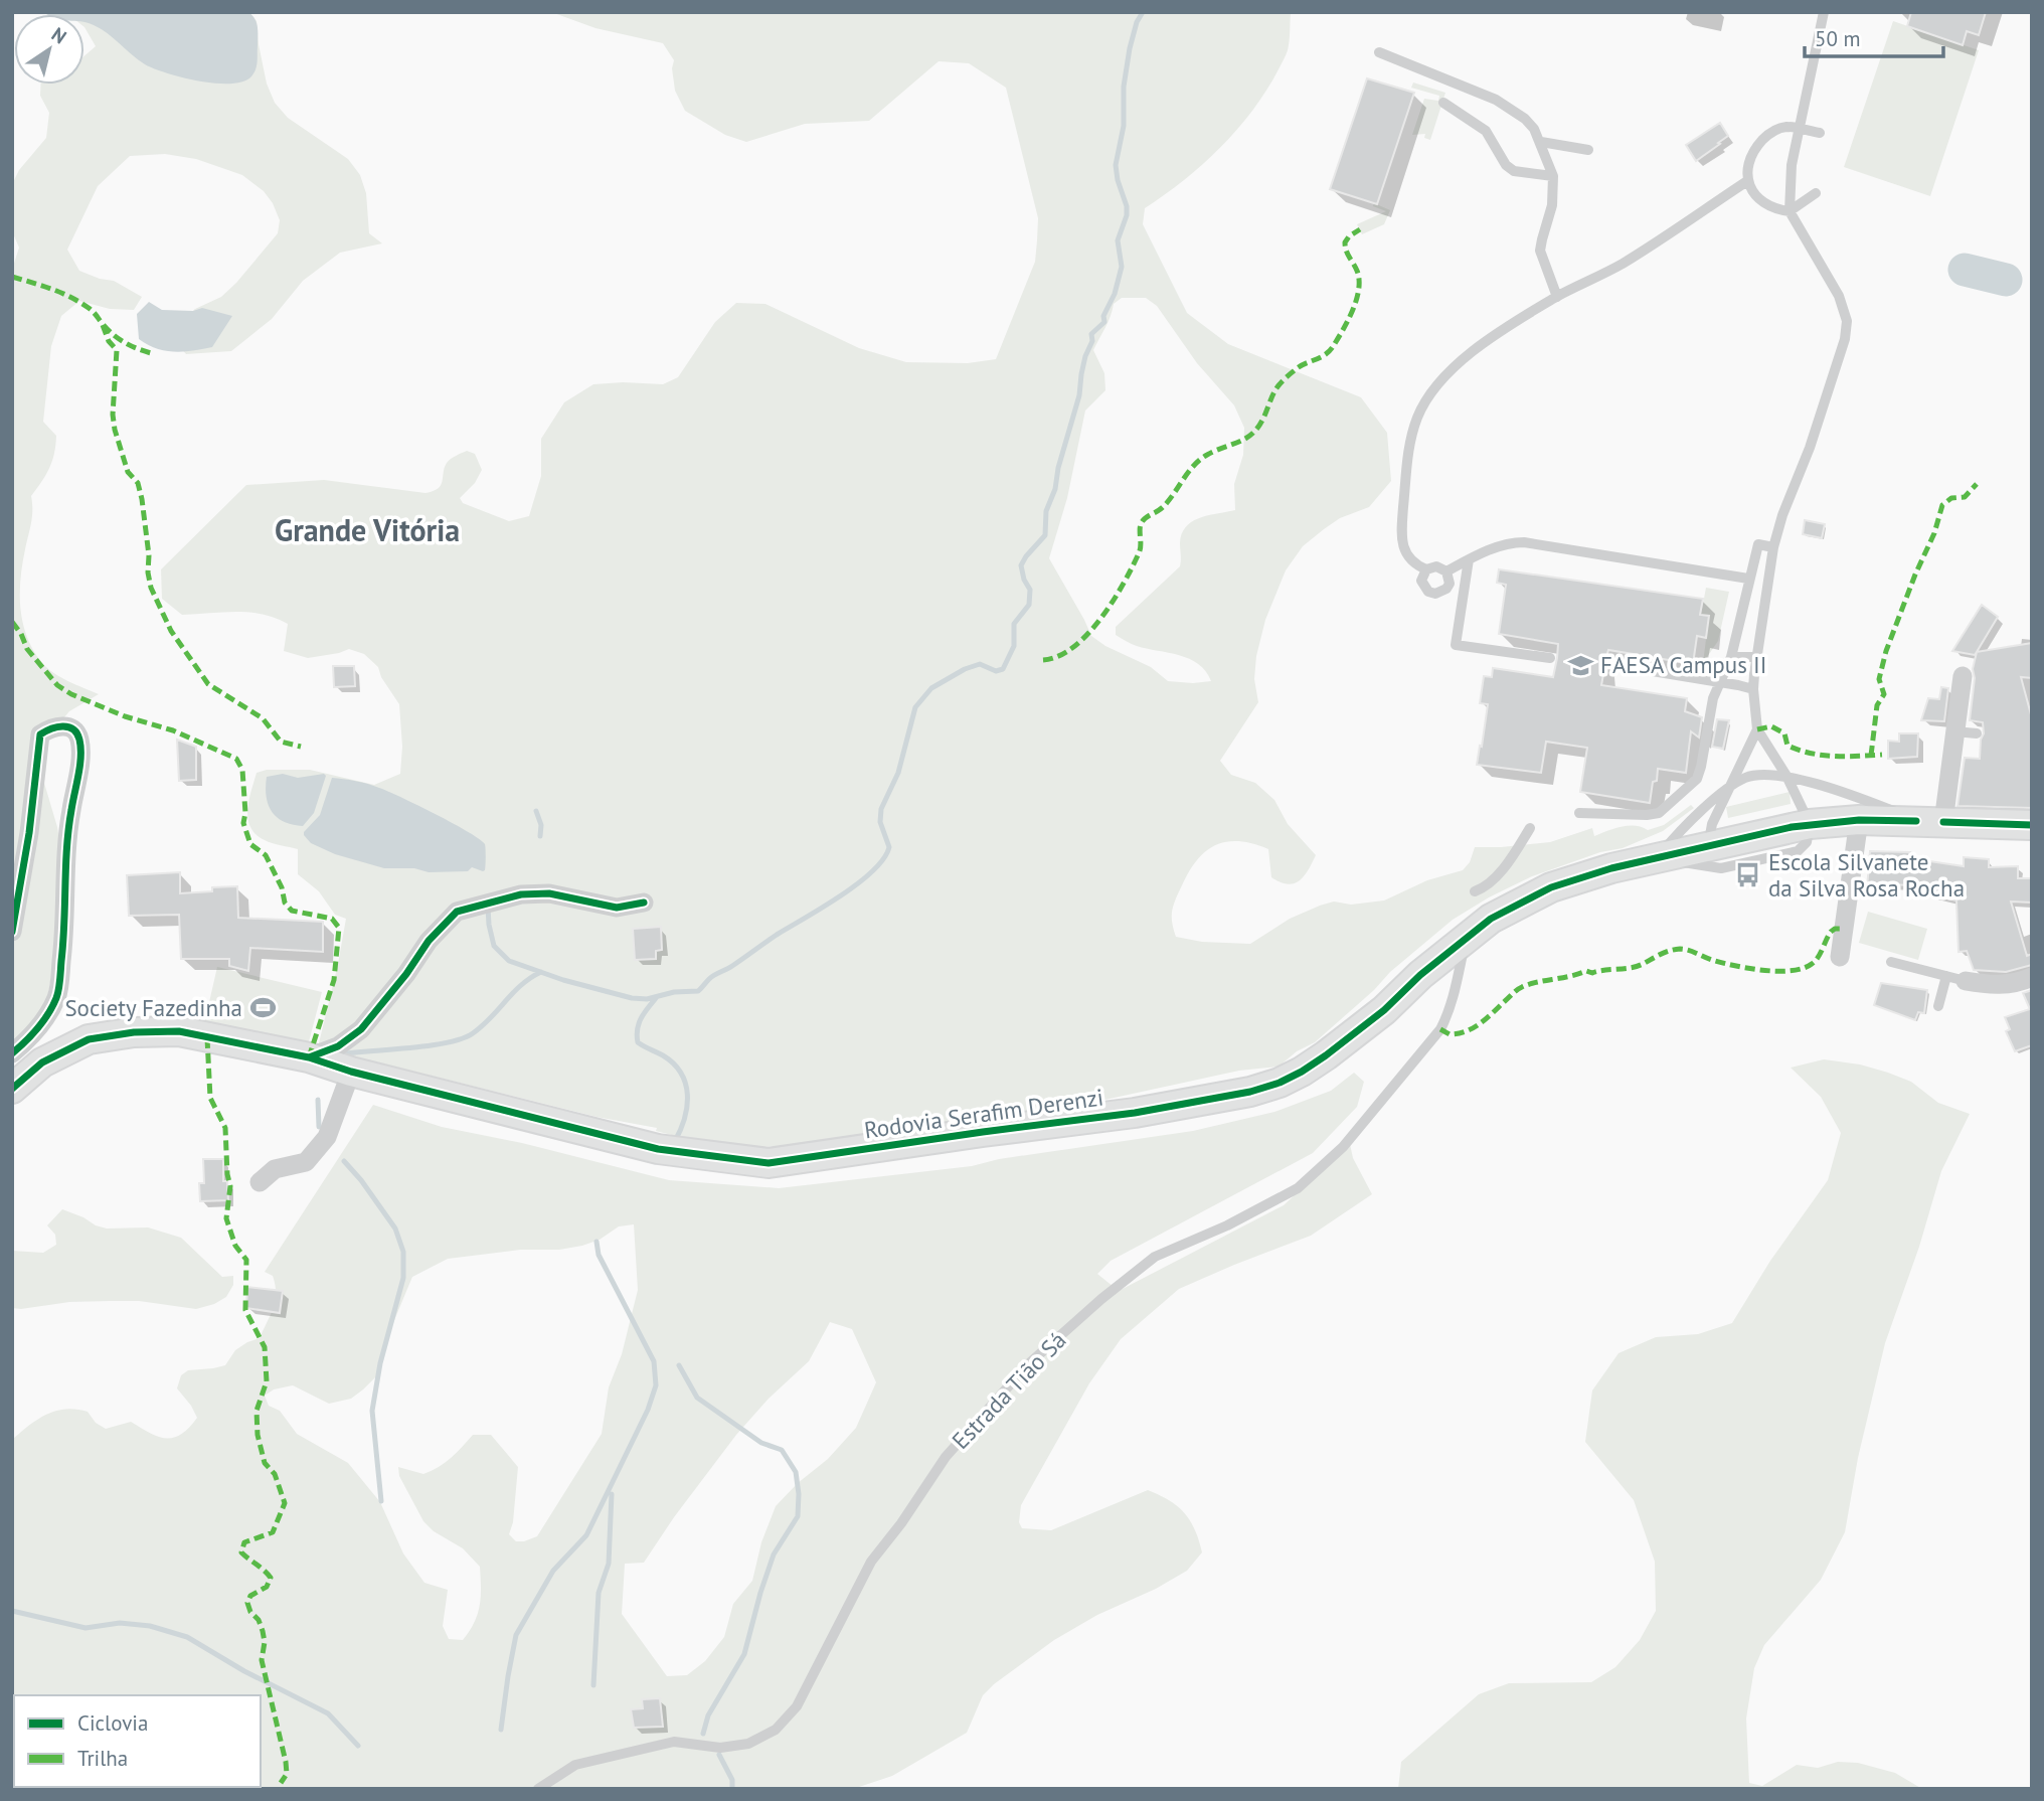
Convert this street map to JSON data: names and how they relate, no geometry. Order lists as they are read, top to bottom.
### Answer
{
  "streets": {
    "main road": ["Rodovia Serafim Derenzi"],
    "lane": ["Estrada Tião Sá"]
  },
  "crossings": [
    ["Rodovia Serafim Derenzi", "Estrada Tião Sá"]
  ],
  "districts": ["Grande Vitória"],
  "places": {
    "school or university": ["FAESA Campus II"],
    "bus stop": ["Escola Silvanete da Silva Rosa Rocha"],
    "sports": ["Society Fazedinha"]
  },
  "legend": ["Ciclovia", "Trilha"],
  "scale_bar": "50 m",
  "north": "top right"
}
